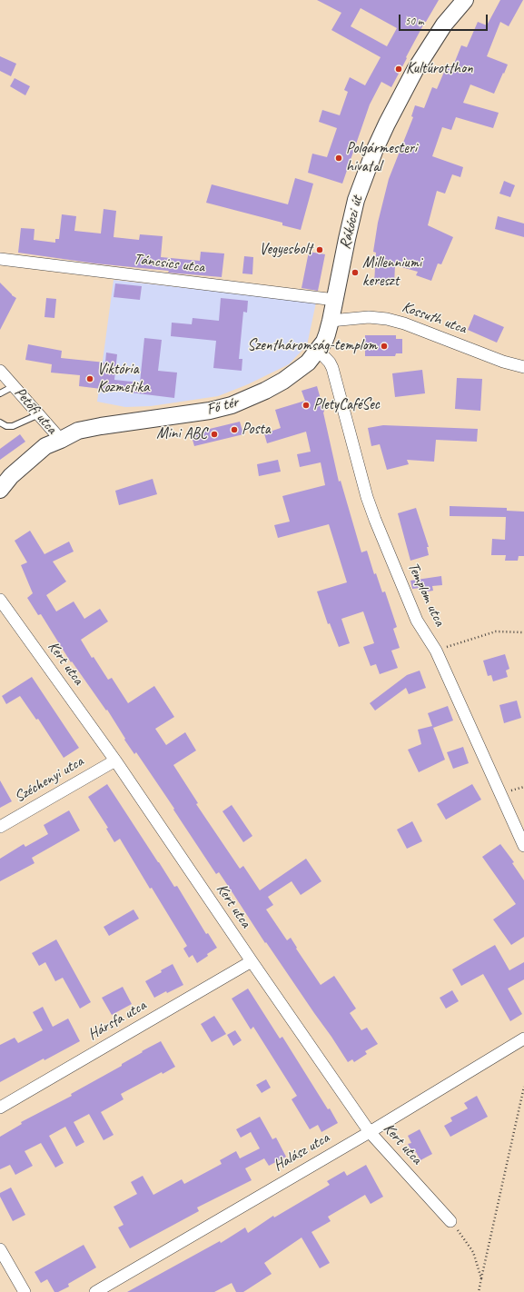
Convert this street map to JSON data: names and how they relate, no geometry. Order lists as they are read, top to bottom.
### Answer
{
  "streets": {
    "main road": ["Rákóczi út", "Fő tér", "Petőfi utca"],
    "street": [
      "Táncsics utca",
      "Kossuth utca",
      "Templom utca",
      "Kert utca",
      "Széchenyi utca",
      "Hársfa utca",
      "Halász utca"
    ]
  },
  "crossings": [
    ["Rákóczi út", "Táncsics utca"],
    ["Rákóczi út", "Fő tér"],
    ["Táncsics utca", "Fő tér"],
    ["Kossuth utca", "Fő tér"],
    ["Fő tér", "Petőfi utca"],
    ["Fő tér", "Templom utca"],
    ["Kert utca", "Széchenyi utca"],
    ["Kert utca", "Hársfa utca"],
    ["Kert utca", "Halász utca"]
  ],
  "places": [
    "Kultúrotthon",
    "Polgármesteri hivatal",
    "Vegyesbolt",
    "Millenniumi kereszt",
    "Szentháromság-templom",
    "Viktória Kozmetika",
    "PletyCaféSec",
    "Posta",
    "Mini ABC"
  ],
  "scale_bar": "50 m"
}
